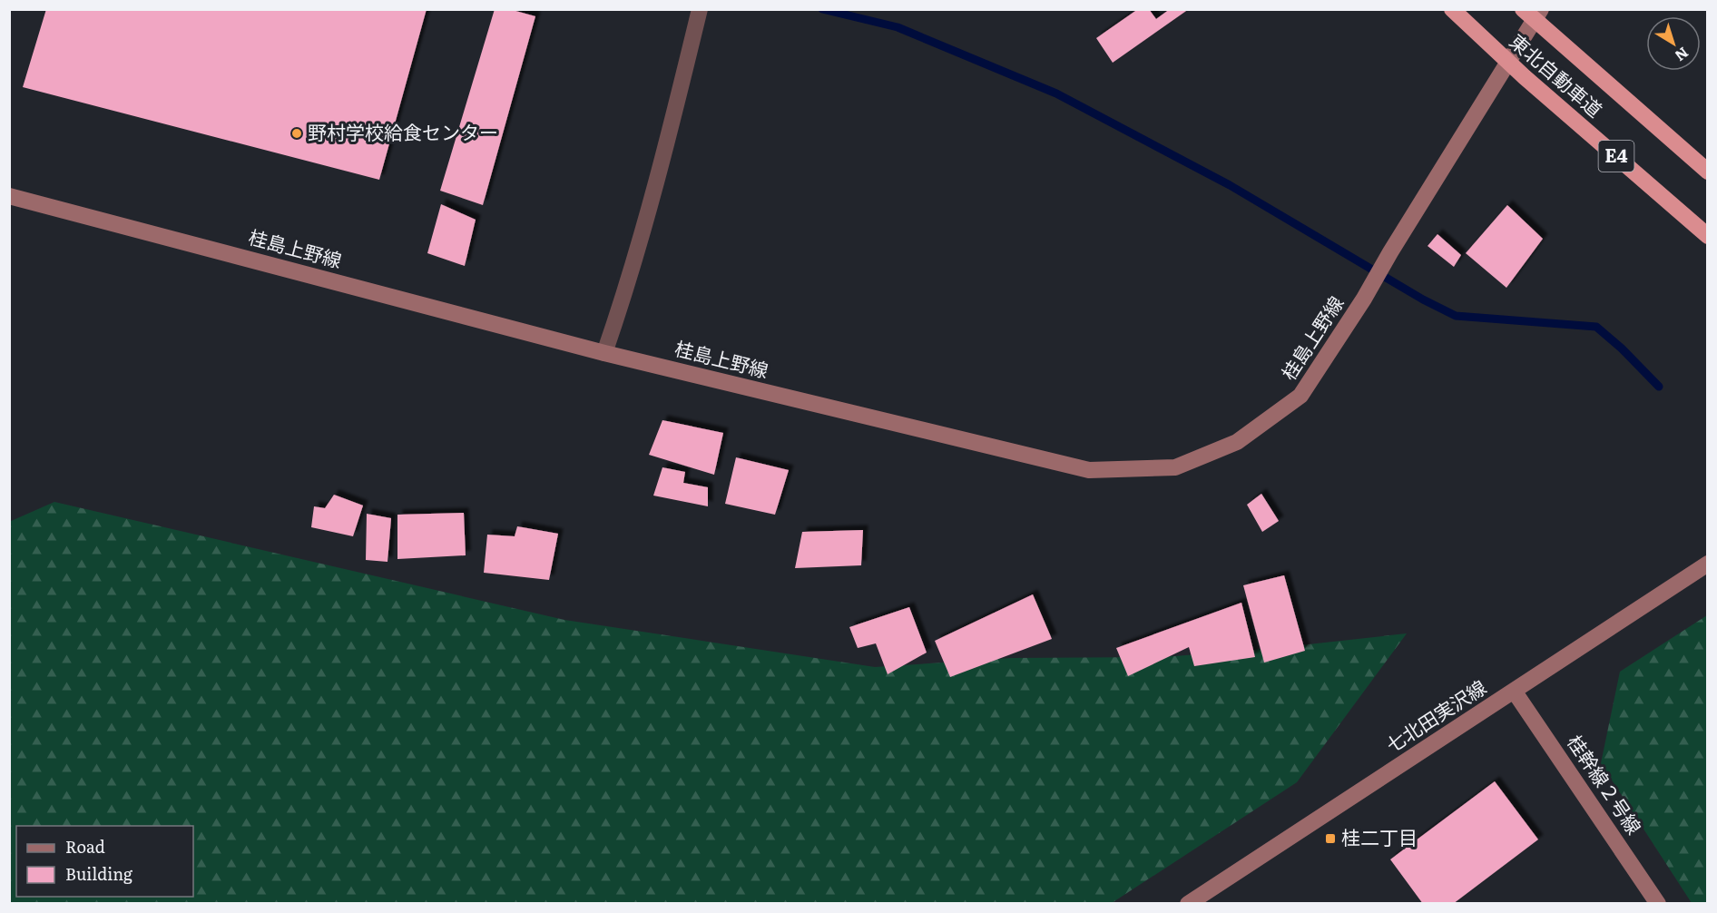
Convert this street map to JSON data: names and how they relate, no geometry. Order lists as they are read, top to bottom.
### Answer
{
  "streets": {
    "highway": ["東北自動車道", "E4"],
    "street": ["桂島上野線", "七北田実沢線", "桂幹線２号線"]
  },
  "crossings": [
    ["七北田実沢線", "桂幹線２号線"]
  ],
  "places": {
    "other": ["野村学校給食センター"],
    "transit": ["桂二丁目"]
  },
  "legend": ["Road", "Building"],
  "north": "bottom right"
}
